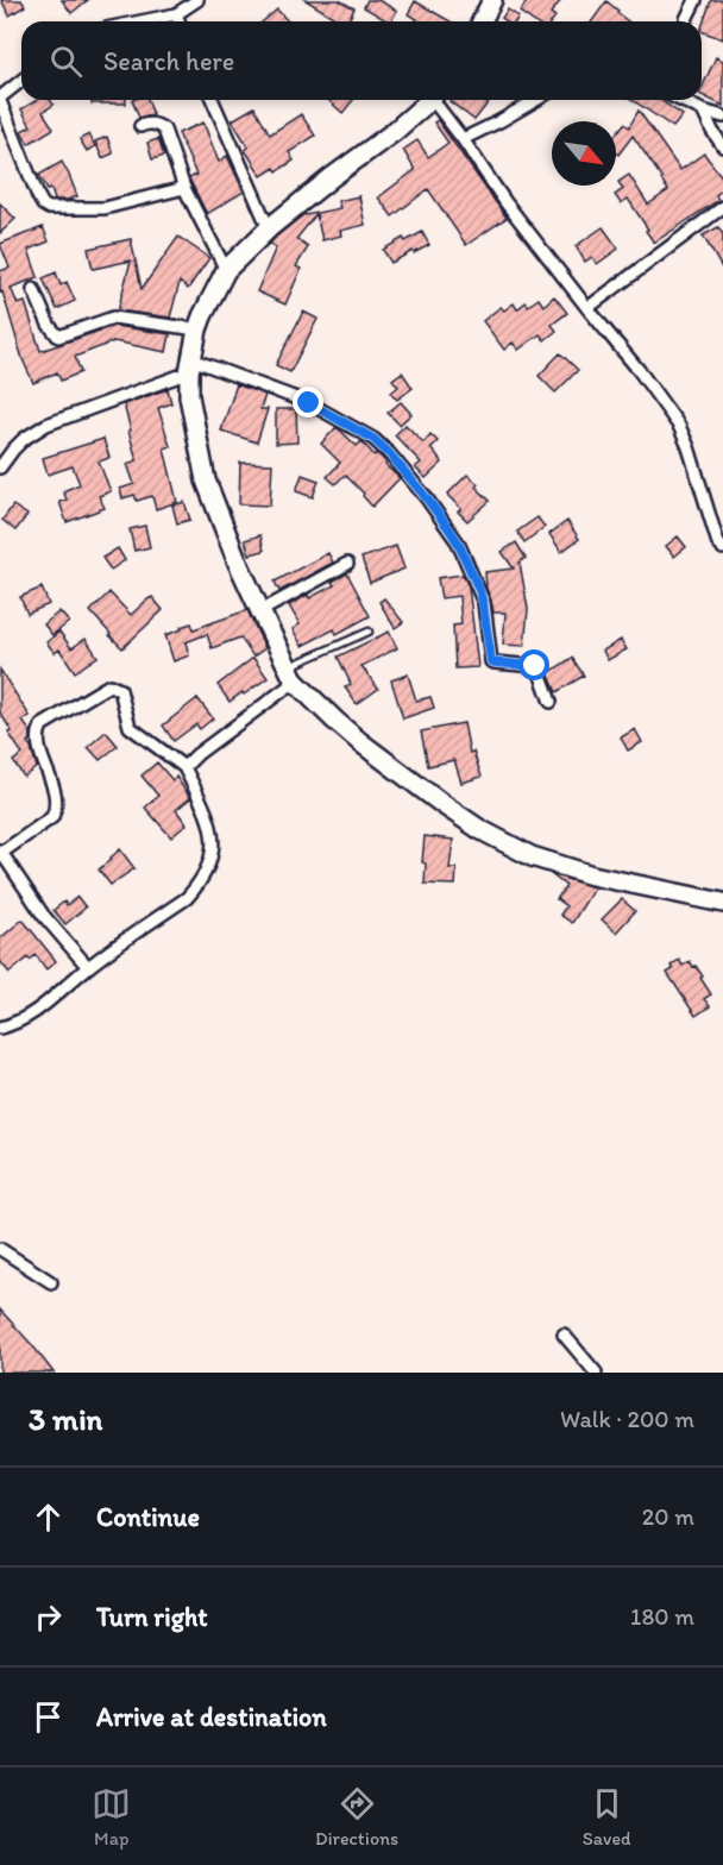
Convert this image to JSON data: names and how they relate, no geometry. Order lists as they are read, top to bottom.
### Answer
{
  "north": "bottom right",
  "page": {
    "search": "Search here",
    "heading": ["3 min", "Walk · 200 m"],
    "list": [
      ["Continue", "20 m"],
      ["Turn right", "180 m"],
      "Arrive at destination"
    ],
    "nav": ["Map", "Directions", "Saved"]
  }
}
